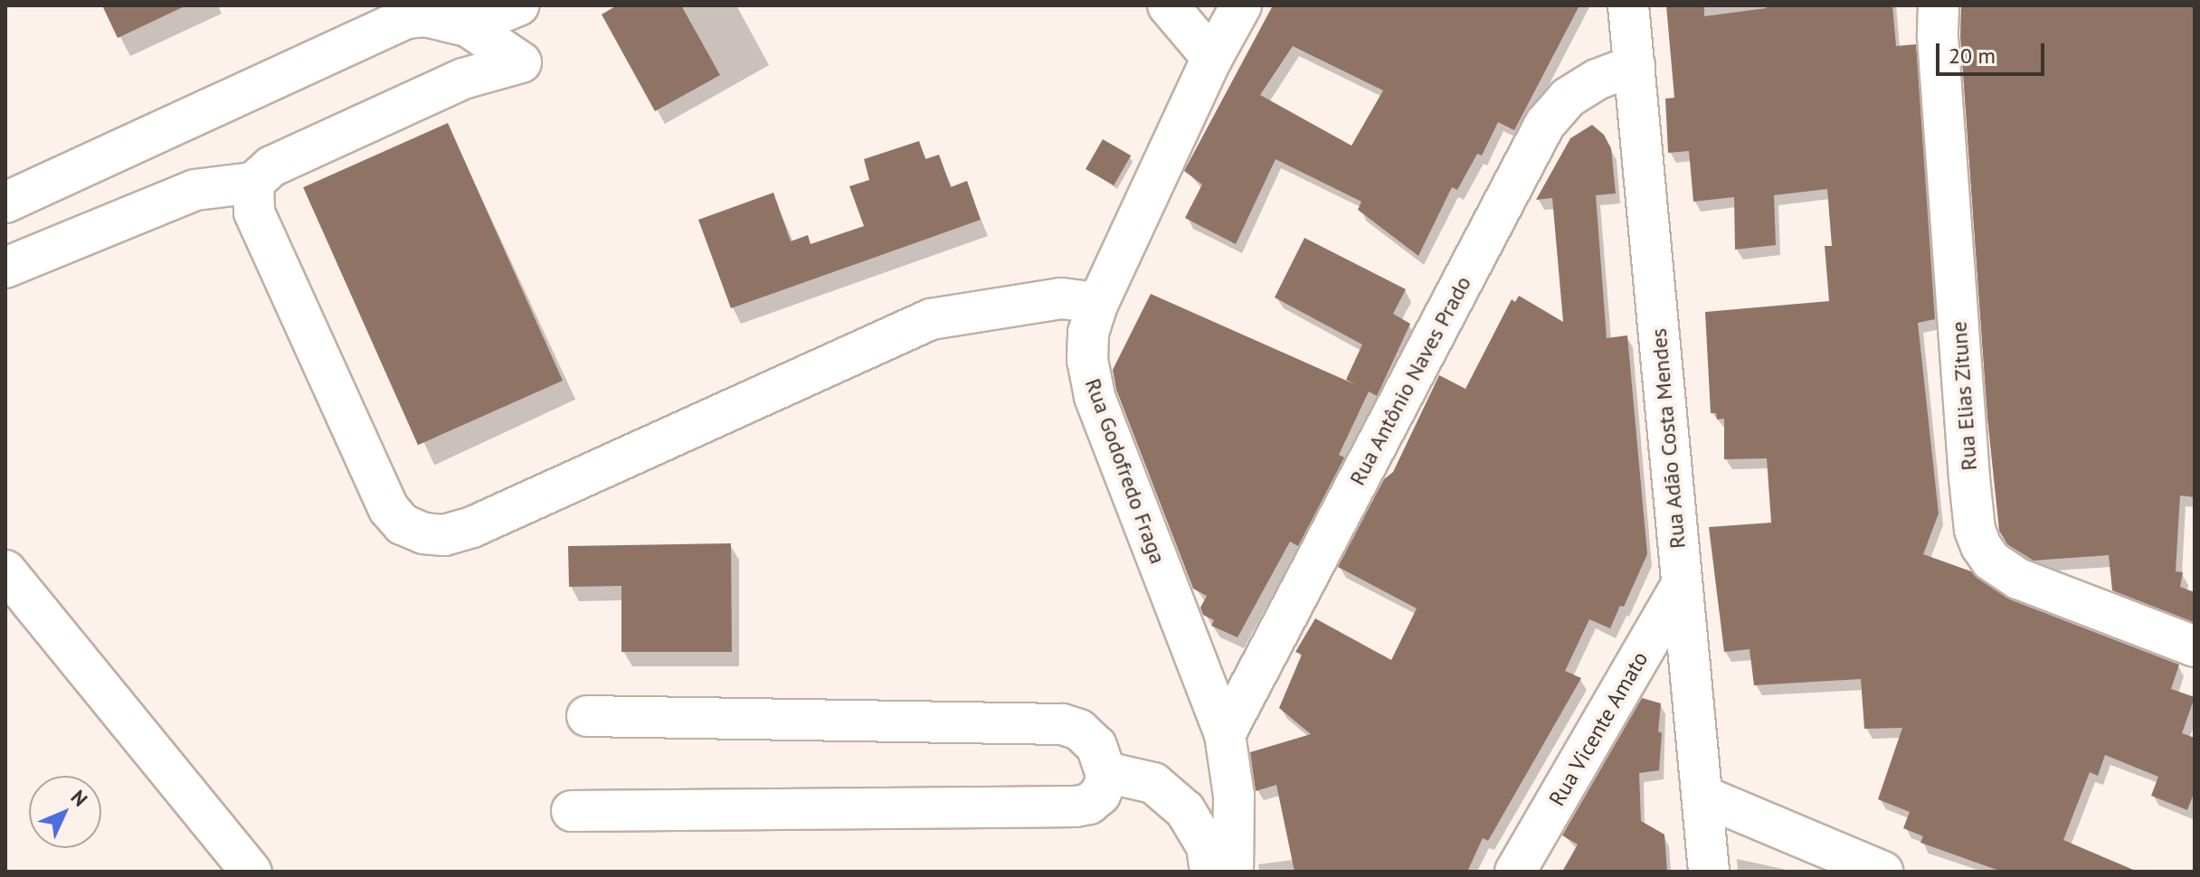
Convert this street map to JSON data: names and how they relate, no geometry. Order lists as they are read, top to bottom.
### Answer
{
  "streets": {
    "street": [
      "Rua Antônio Naves Prado",
      "Rua Elias Zitune",
      "Rua Adão Costa Mendes",
      "Rua Godofredo Fraga",
      "Rua Vicente Amato"
    ]
  },
  "crossings": [
    ["Rua Antônio Naves Prado", "Rua Adão Costa Mendes"],
    ["Rua Antônio Naves Prado", "Rua Godofredo Fraga"],
    ["Rua Adão Costa Mendes", "Rua Vicente Amato"]
  ],
  "scale_bar": "20 m",
  "north": "top right"
}
